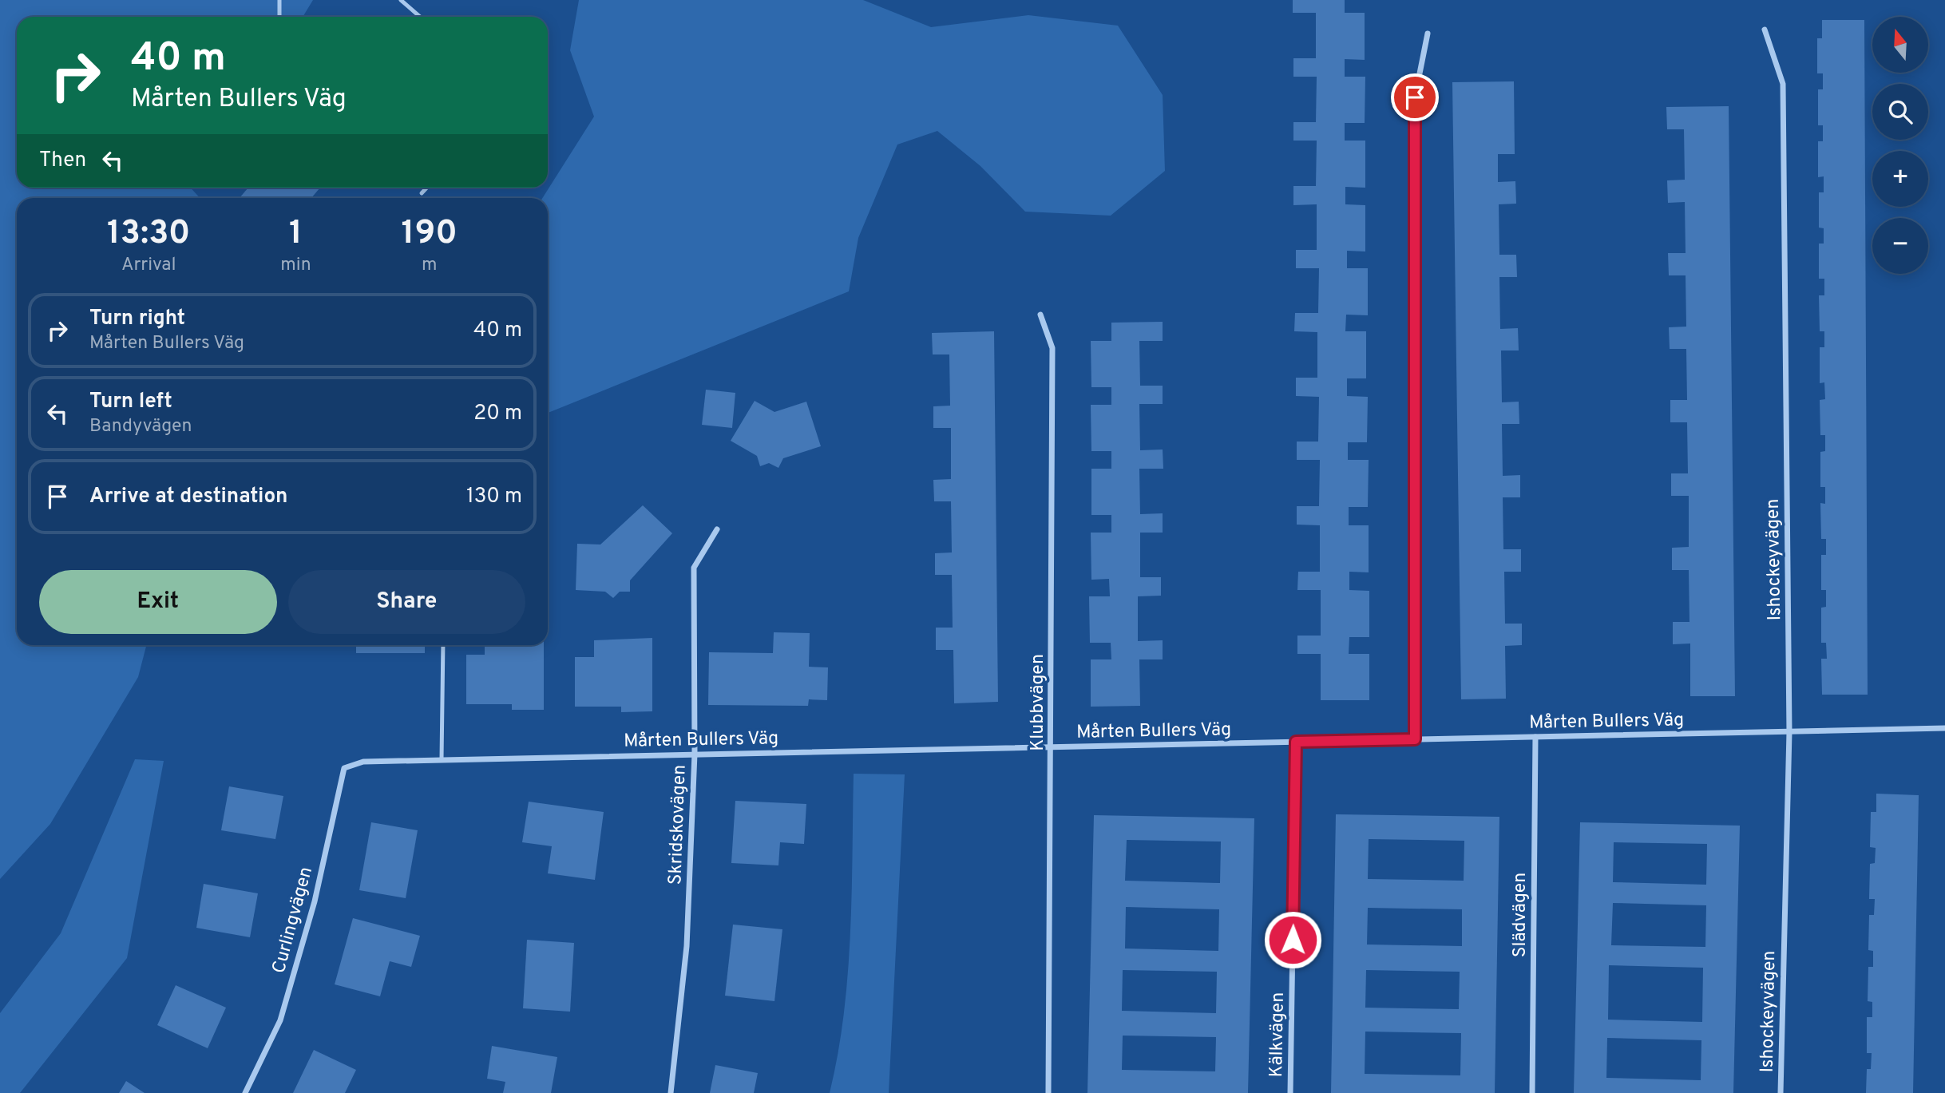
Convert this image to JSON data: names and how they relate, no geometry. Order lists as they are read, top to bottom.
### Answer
{
  "streets": {
    "street": [
      "Ishockeyvägen",
      "Klubbvägen",
      "Mårten Bullers Väg",
      "Skridskovägen",
      "Slädvägen",
      "Curlingvägen",
      "Kälkvägen"
    ]
  },
  "crossings": [
    ["Ishockeyvägen", "Mårten Bullers Väg"],
    ["Klubbvägen", "Mårten Bullers Väg"],
    ["Mårten Bullers Väg", "Skridskovägen"],
    ["Mårten Bullers Väg", "Slädvägen"],
    ["Mårten Bullers Väg", "Curlingvägen"],
    ["Mårten Bullers Väg", "Kälkvägen"]
  ],
  "north": "top",
  "page": {
    "map_buttons": ["+", "−"],
    "turn": ["40 m", "Mårten Bullers Väg"],
    "then": "Then",
    "eta": [
      "13:30",
      "Arrival",
      "1",
      "min",
      "190",
      "m"
    ],
    "list": [
      {
        "name": "Turn right",
        "note": "Mårten Bullers Väg",
        "value": "40 m"
      },
      {
        "name": "Turn left",
        "note": "Bandyvägen",
        "value": "20 m"
      },
      {
        "name": "Arrive at destination",
        "value": "130 m"
      }
    ],
    "buttons": ["Exit", "Share"]
  }
}
